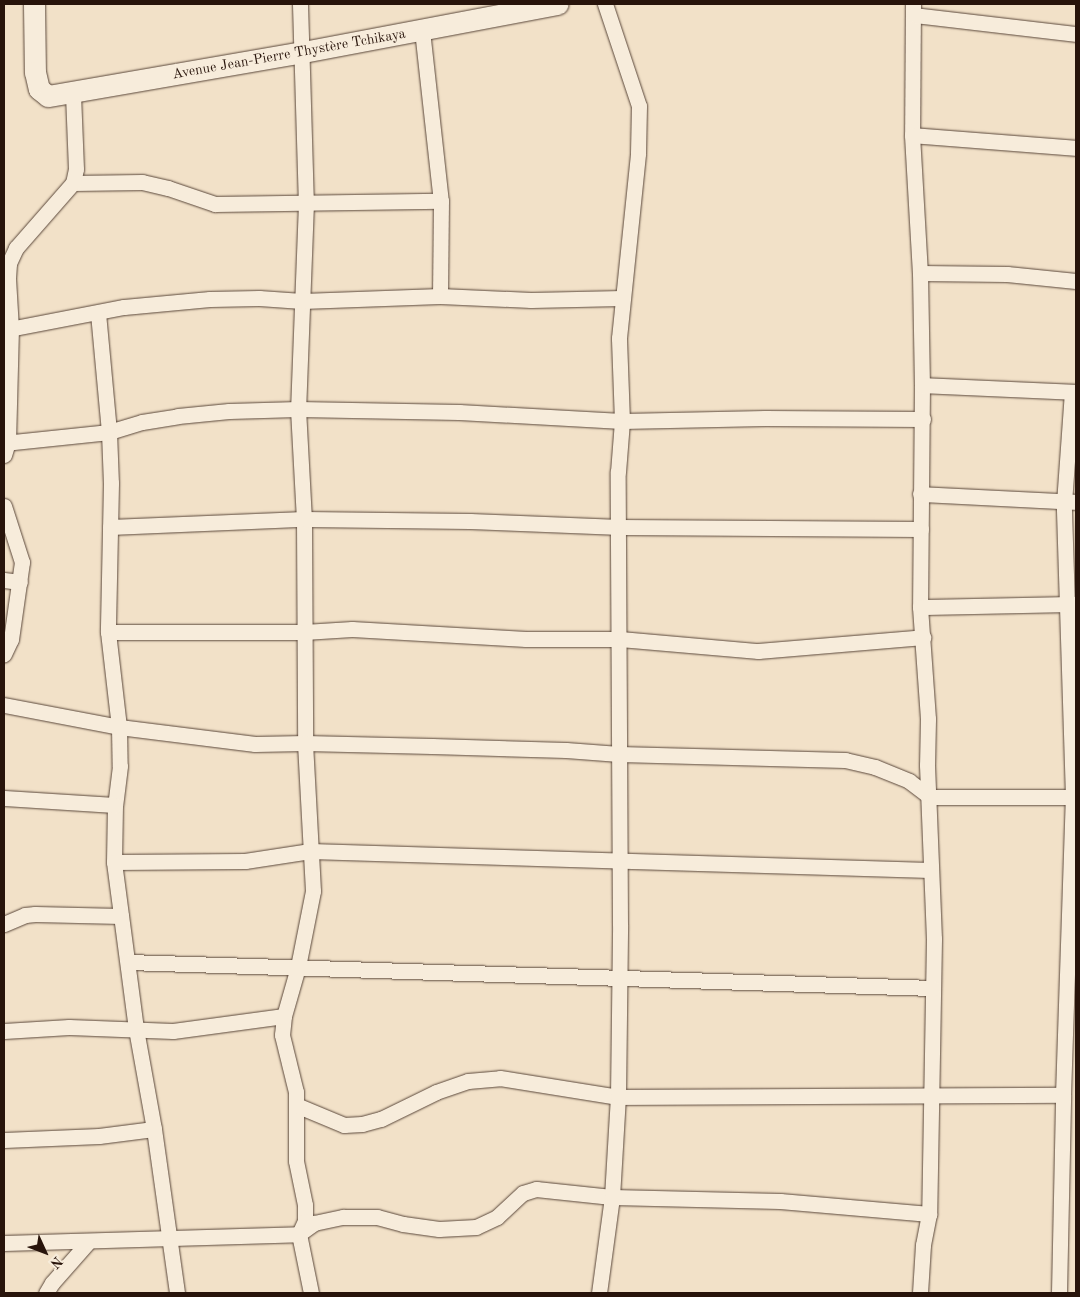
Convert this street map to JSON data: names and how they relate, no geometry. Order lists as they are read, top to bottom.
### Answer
{
  "streets": {
    "street": ["Avenue Jean-Pierre Thystère Tchikaya"]
  },
  "north": "bottom right"
}
